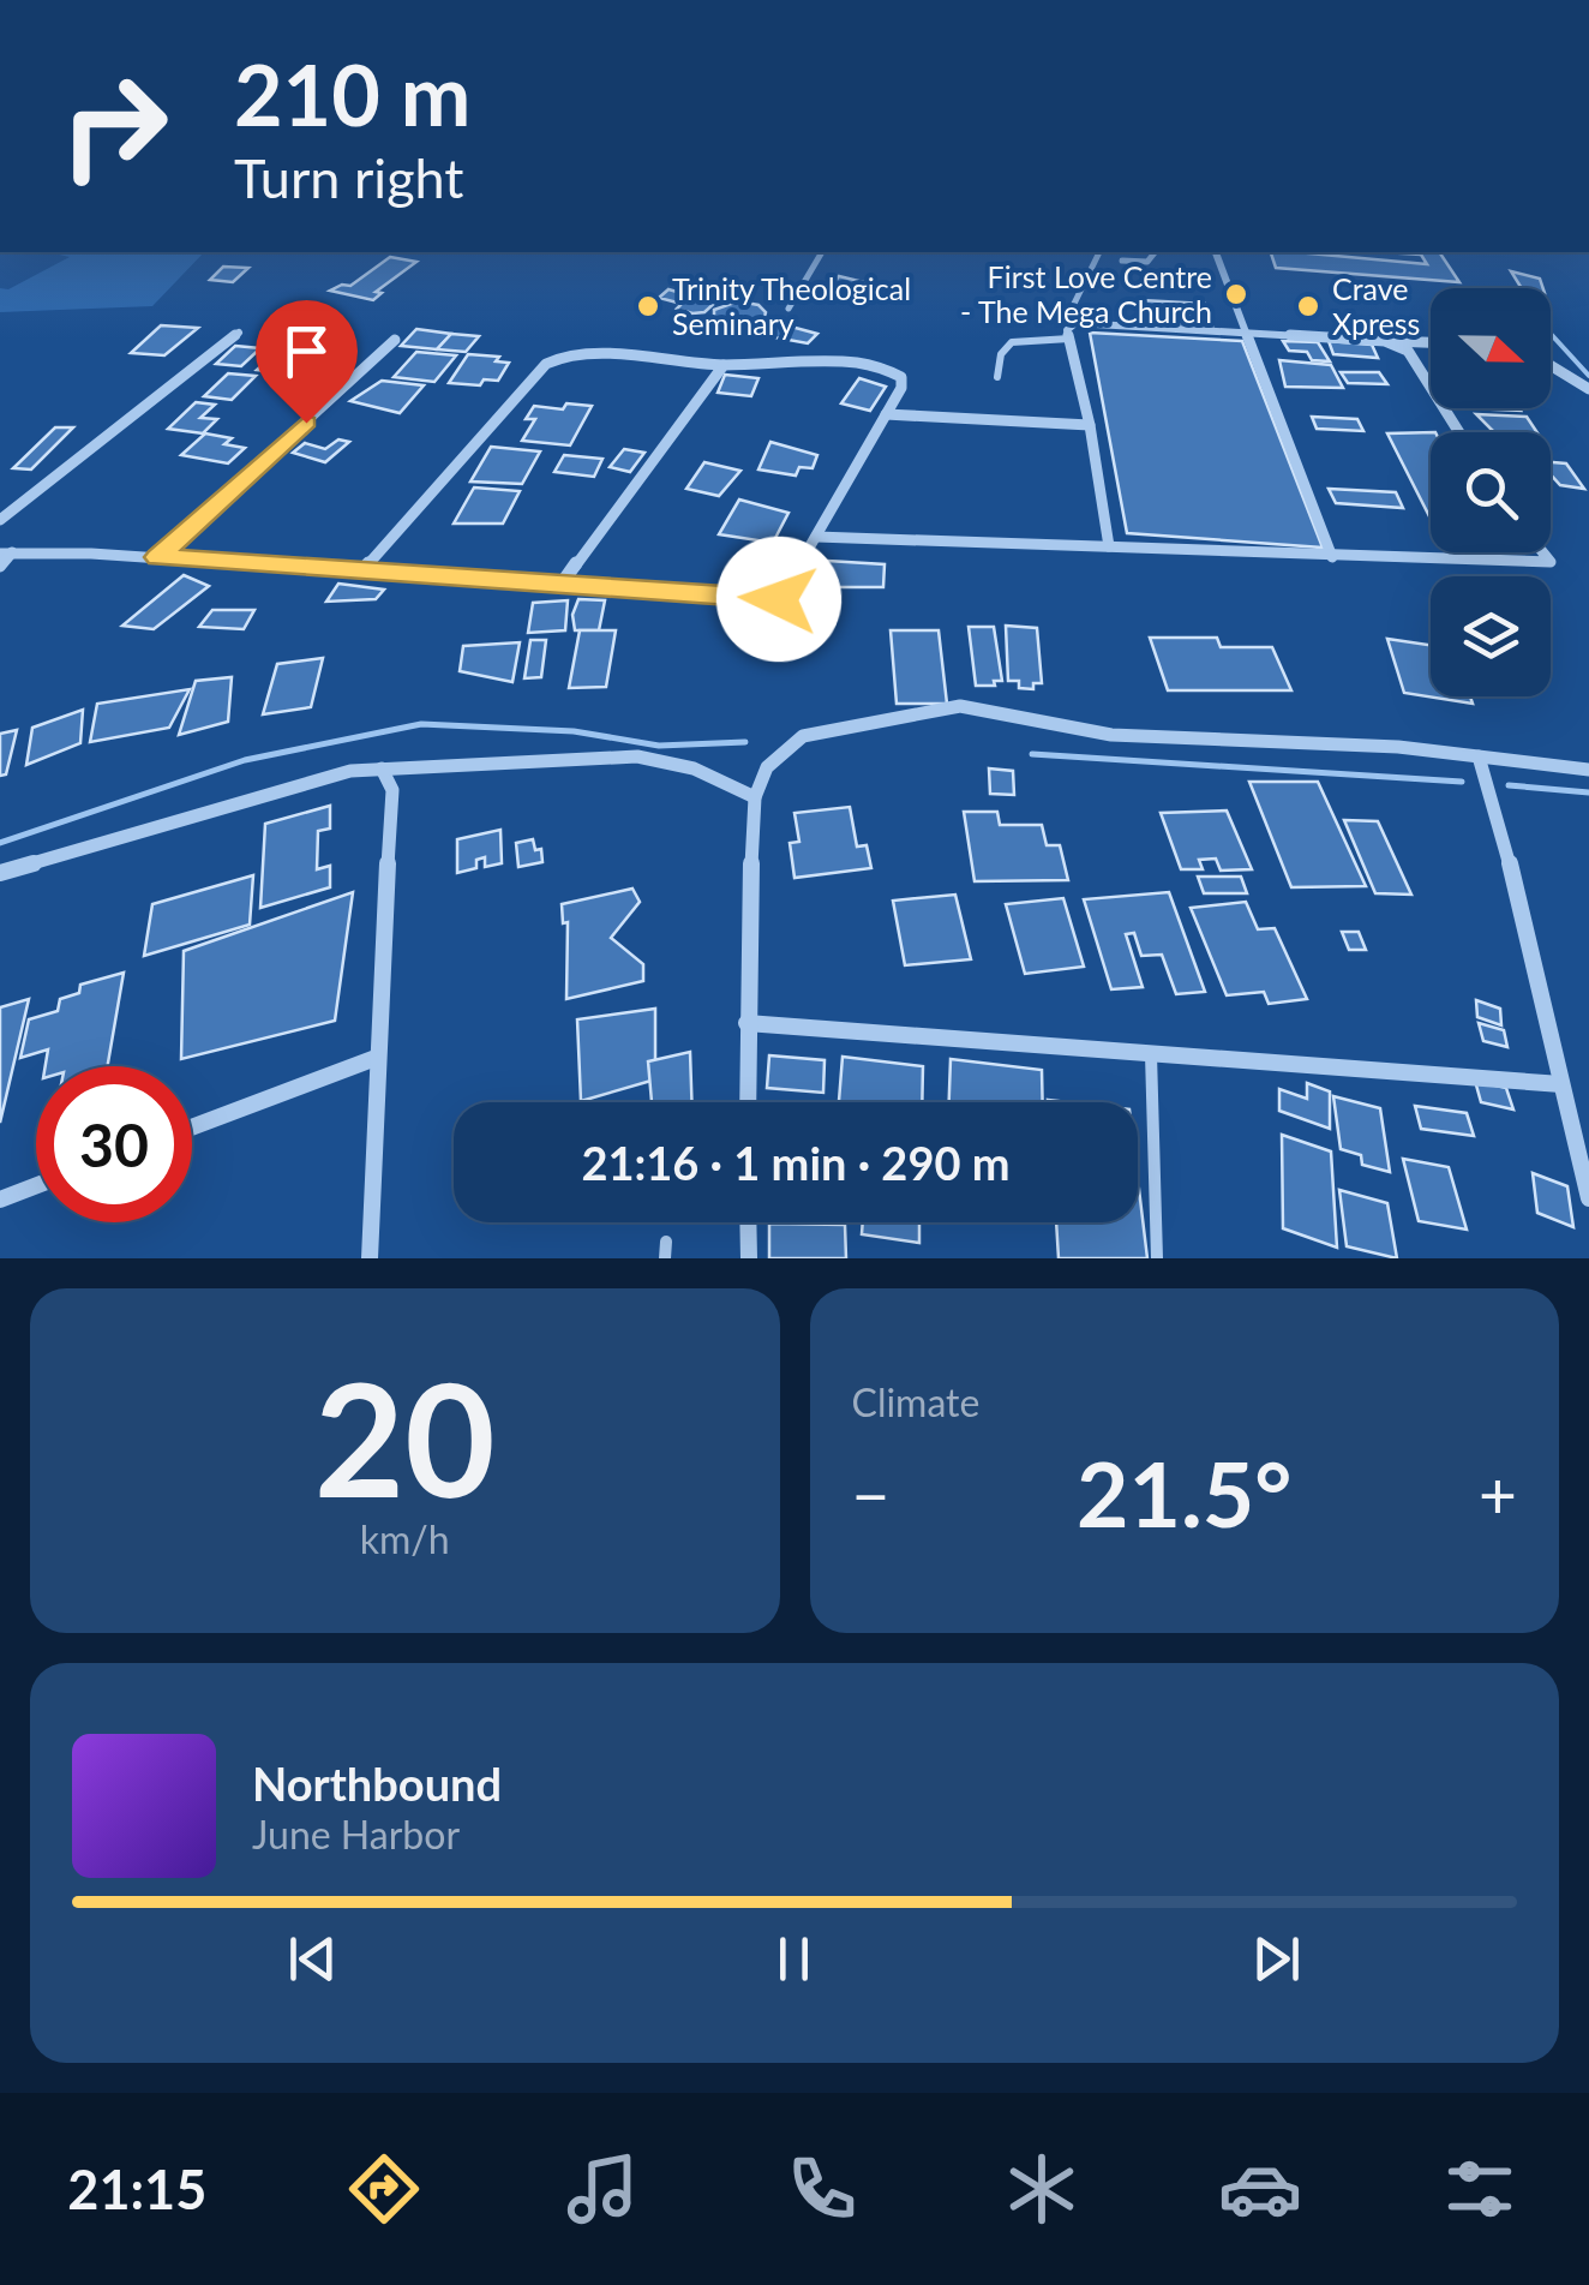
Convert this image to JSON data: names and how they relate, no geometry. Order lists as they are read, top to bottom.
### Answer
{
  "places": ["First Love Centre - The Mega Church", "Trinity Theological Seminary", "Crave Xpress"],
  "north": "right",
  "page": {
    "turn": ["210 m", "Turn right"],
    "limit": "30",
    "trip": "21:16 · 1 min · 290 m",
    "tile": [
      ["20", "km/h"],
      "Climate"
    ],
    "heat": ["−", "21.5°", "+"],
    "song": ["Northbound", "June Harbor"],
    "tabs": "21:15"
  }
}
